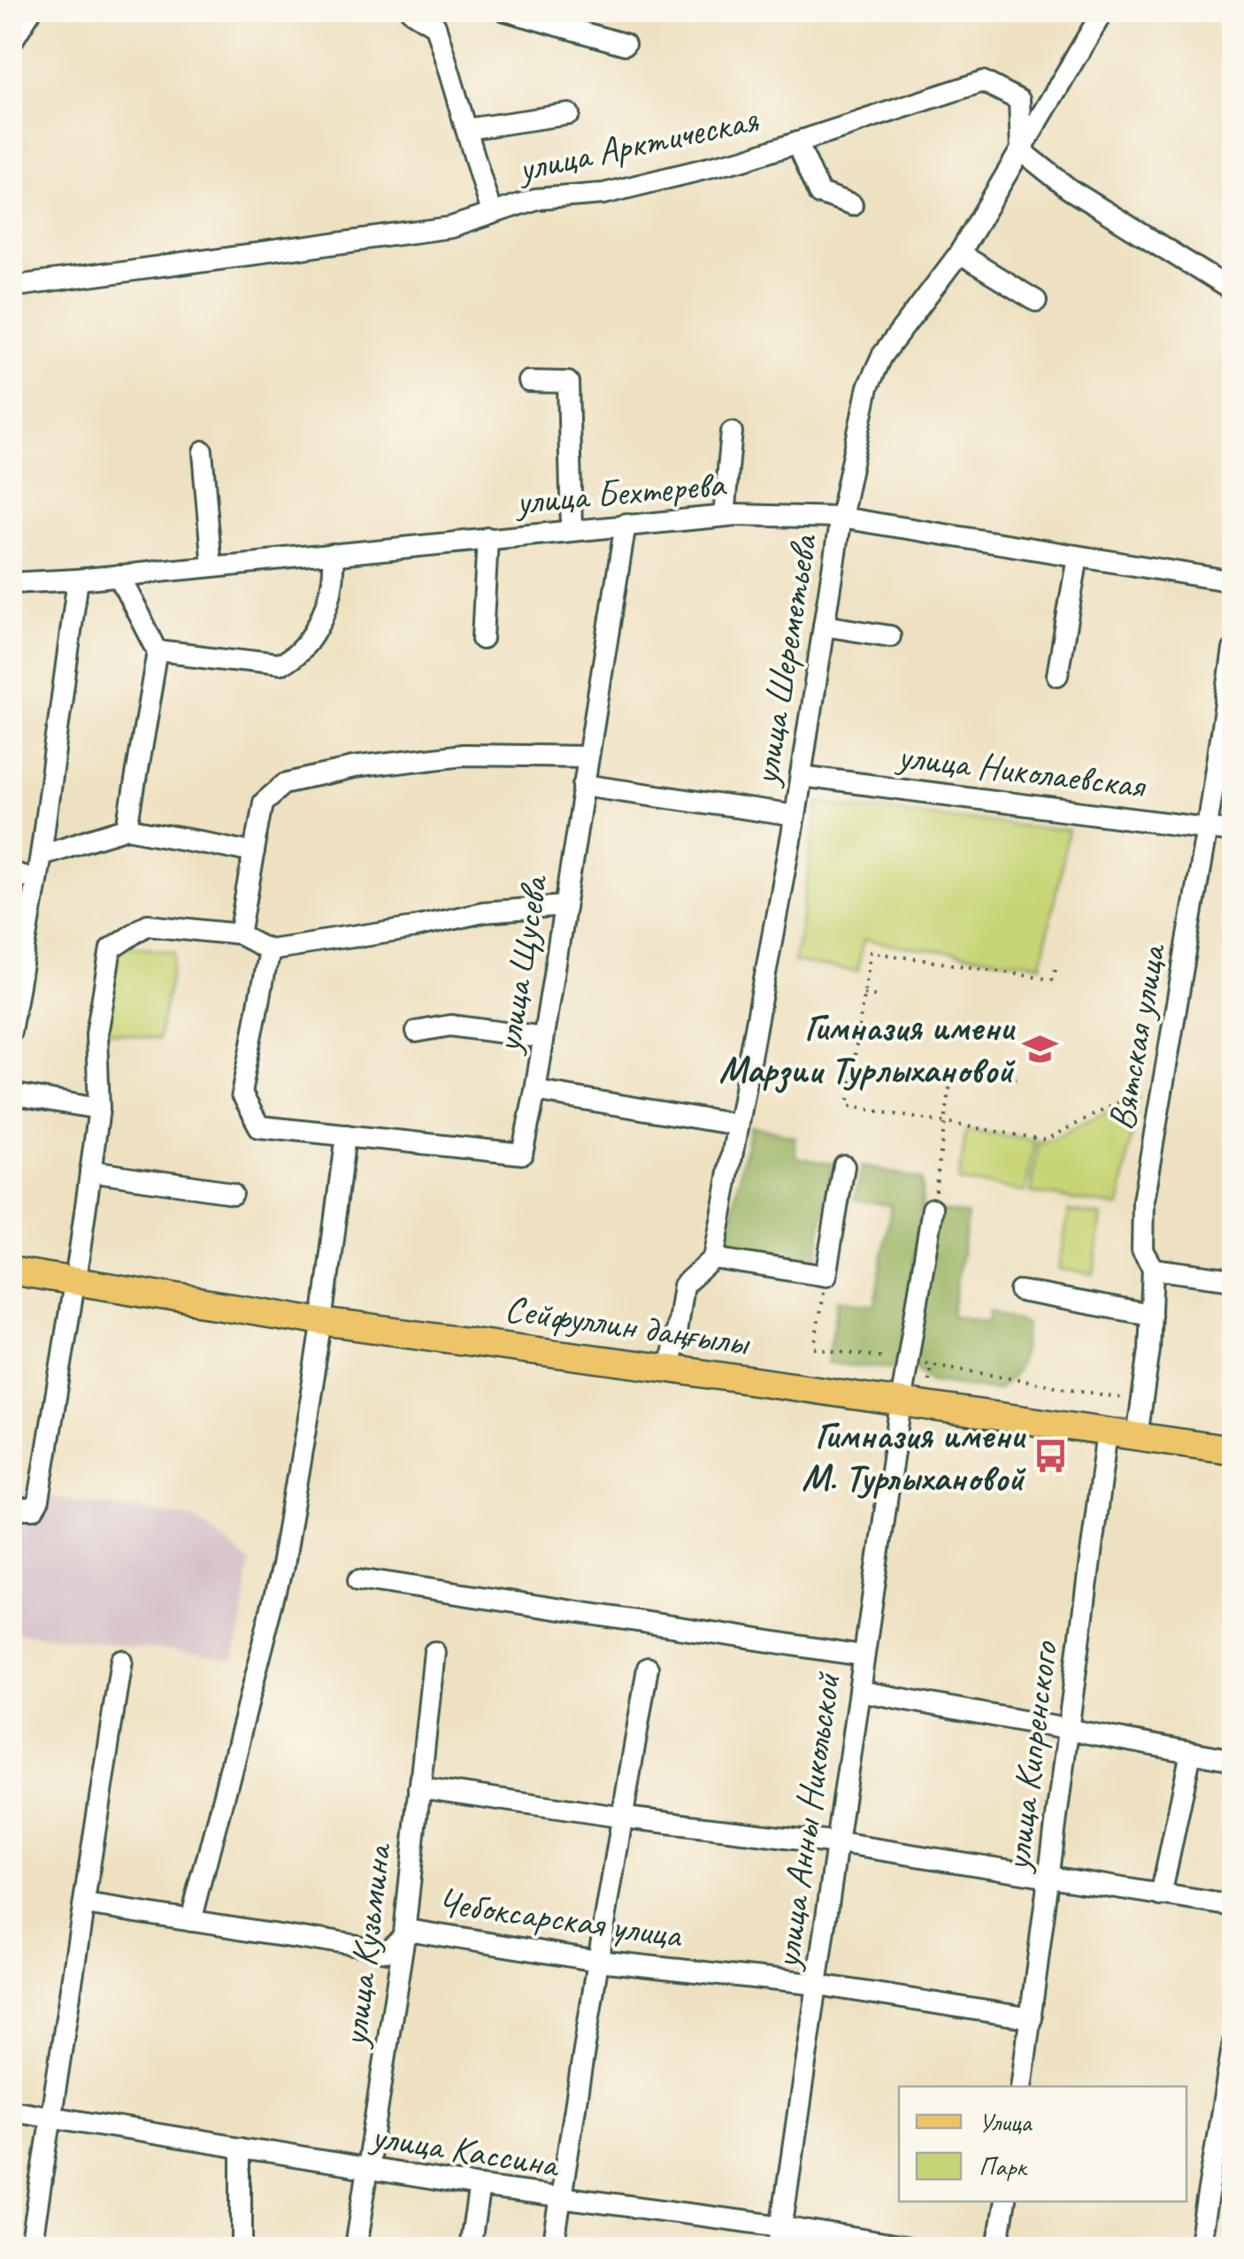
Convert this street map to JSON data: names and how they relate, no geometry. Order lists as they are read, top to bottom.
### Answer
{
  "streets": {
    "main road": ["Сейфуллин даңғылы"],
    "street": [
      "улица Арктическая",
      "улица Бехтерева",
      "улица Шереметьева",
      "улица Николаевская",
      "улица Щусева",
      "Вятская улица",
      "улица Кипренского",
      "улица Анны Никольской",
      "Чебоксарская улица",
      "улица Кузьмина",
      "улица Кассина"
    ]
  },
  "crossings": [
    ["улица Арктическая", "улица Шереметьева"],
    ["улица Бехтерева", "улица Шереметьева"],
    ["улица Бехтерева", "улица Щусева"],
    ["улица Шереметьева", "улица Николаевская"],
    ["улица Николаевская", "Вятская улица"],
    ["Вятская улица", "Сейфуллин даңғылы"],
    ["Сейфуллин даңғылы", "улица Кипренского"],
    ["Сейфуллин даңғылы", "улица Анны Никольской"],
    ["улица Кипренского", "Чебоксарская улица"],
    ["улица Анны Никольской", "Чебоксарская улица"],
    ["улица Анны Никольской", "улица Кассина"],
    ["Чебоксарская улица", "улица Кузьмина"],
    ["улица Кузьмина", "улица Кассина"]
  ],
  "places": {
    "school or university": ["Гимназия имени Марзии Турлыхановой"],
    "bus stop": ["Гимназия имени М. Турлыхановой"]
  },
  "legend": ["Улица", "Парк"]
}
